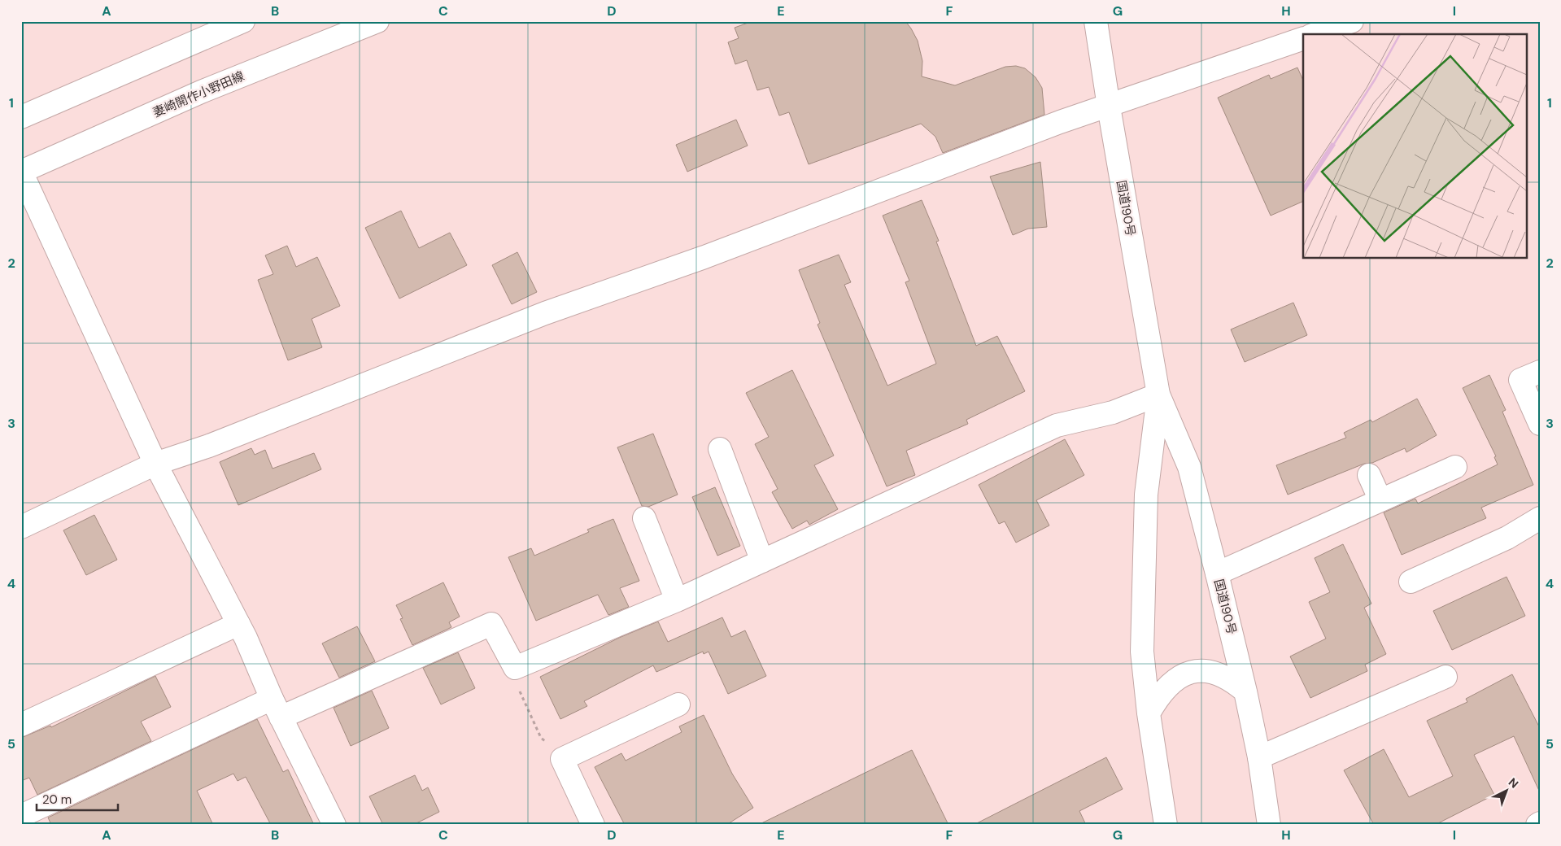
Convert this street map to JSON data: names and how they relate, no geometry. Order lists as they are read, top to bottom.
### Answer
{
  "streets": {
    "main road": ["妻崎開作小野田線", "国道190号"]
  },
  "scale_bar": "20 m",
  "north": "top right",
  "grid": {
    "columns": [
      "A",
      "B",
      "C",
      "D",
      "E",
      "F",
      "G",
      "H",
      "I"
    ],
    "rows": [
      "1",
      "2",
      "3",
      "4",
      "5"
    ]
  }
}
